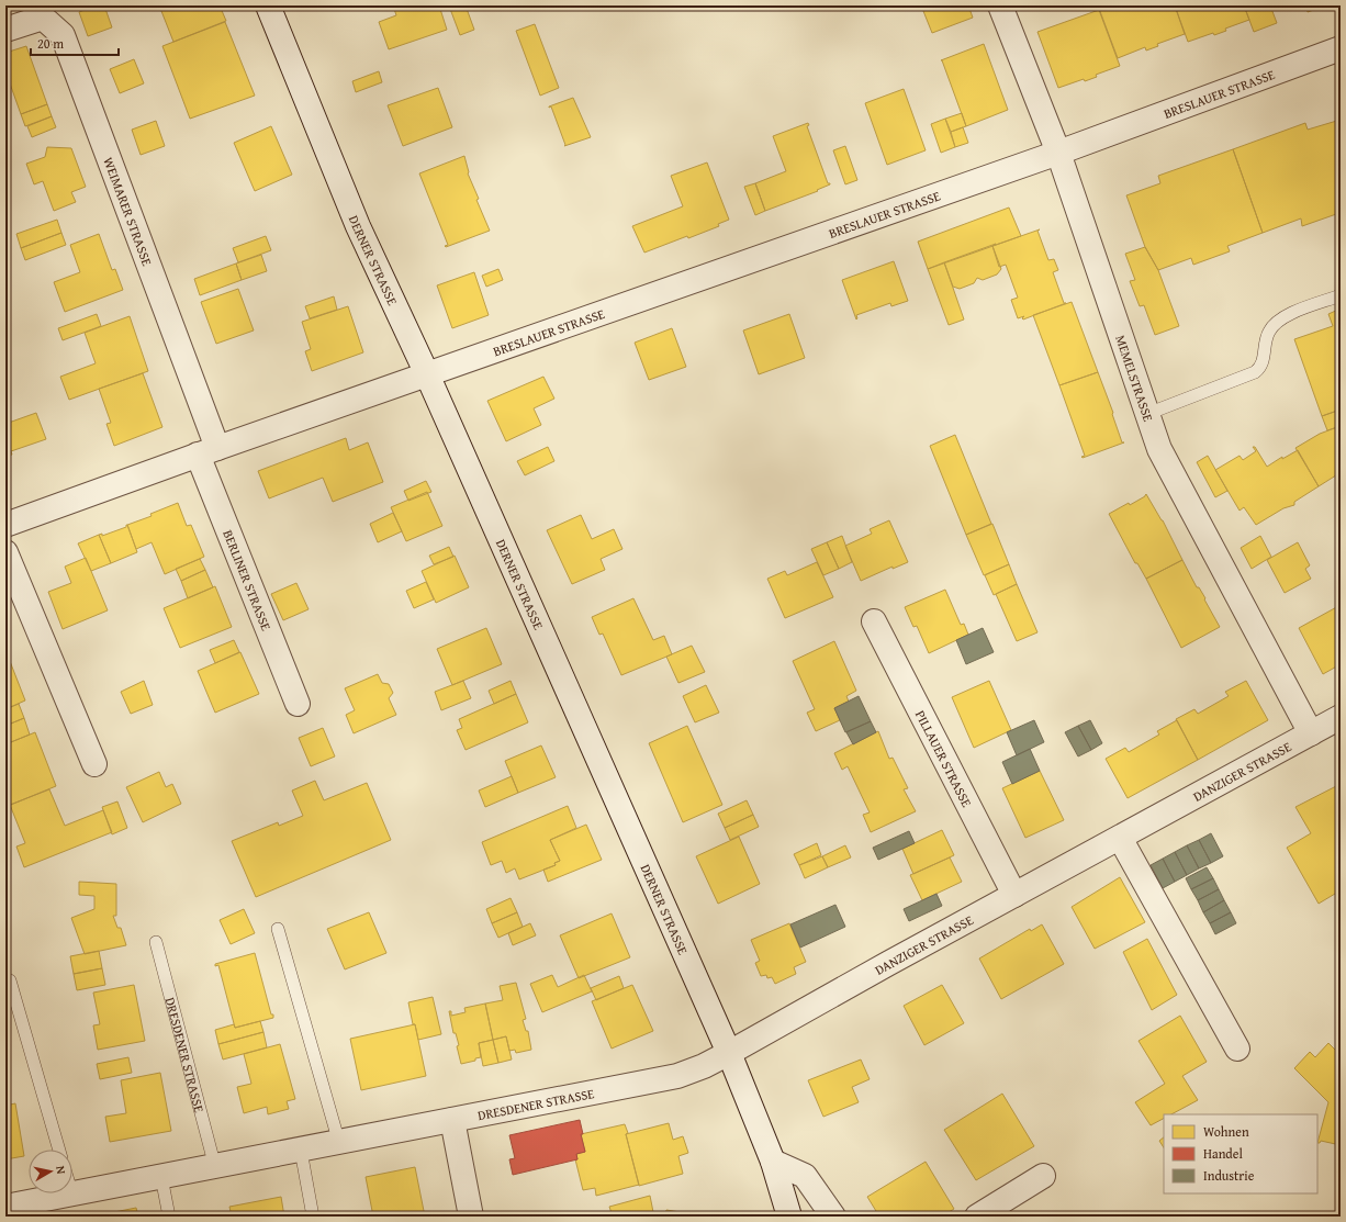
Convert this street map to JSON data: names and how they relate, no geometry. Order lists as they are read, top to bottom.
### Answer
{
  "streets": {
    "street": [
      "BRESLAUER STRASSE",
      "WEIMARER STRASSE",
      "DERNER STRASSE",
      "MEMELSTRASSE",
      "BERLINER STRASSE",
      "PILLAUER STRASSE",
      "DANZIGER STRASSE",
      "DRESDENER STRASSE"
    ]
  },
  "crossings": [
    ["BRESLAUER STRASSE", "DERNER STRASSE"],
    ["BRESLAUER STRASSE", "MEMELSTRASSE"],
    ["WEIMARER STRASSE", "BERLINER STRASSE"],
    ["DERNER STRASSE", "DANZIGER STRASSE"],
    ["DERNER STRASSE", "DRESDENER STRASSE"],
    ["MEMELSTRASSE", "DANZIGER STRASSE"],
    ["PILLAUER STRASSE", "DANZIGER STRASSE"],
    ["DANZIGER STRASSE", "DRESDENER STRASSE"]
  ],
  "legend": ["Wohnen", "Handel", "Industrie"],
  "scale_bar": "20 m",
  "north": "right"
}
